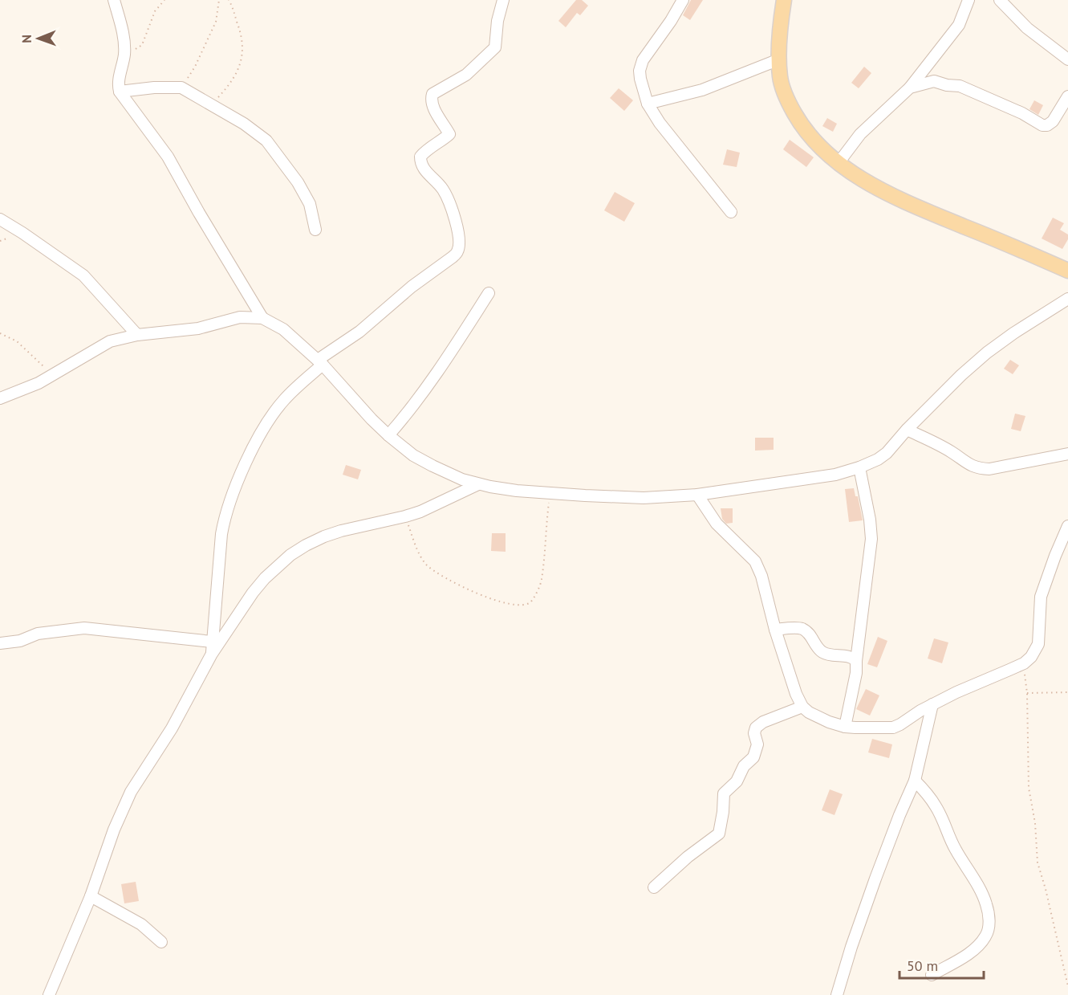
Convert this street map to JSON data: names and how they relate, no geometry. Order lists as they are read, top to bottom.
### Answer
{
  "scale_bar": "50 m",
  "north": "left"
}
